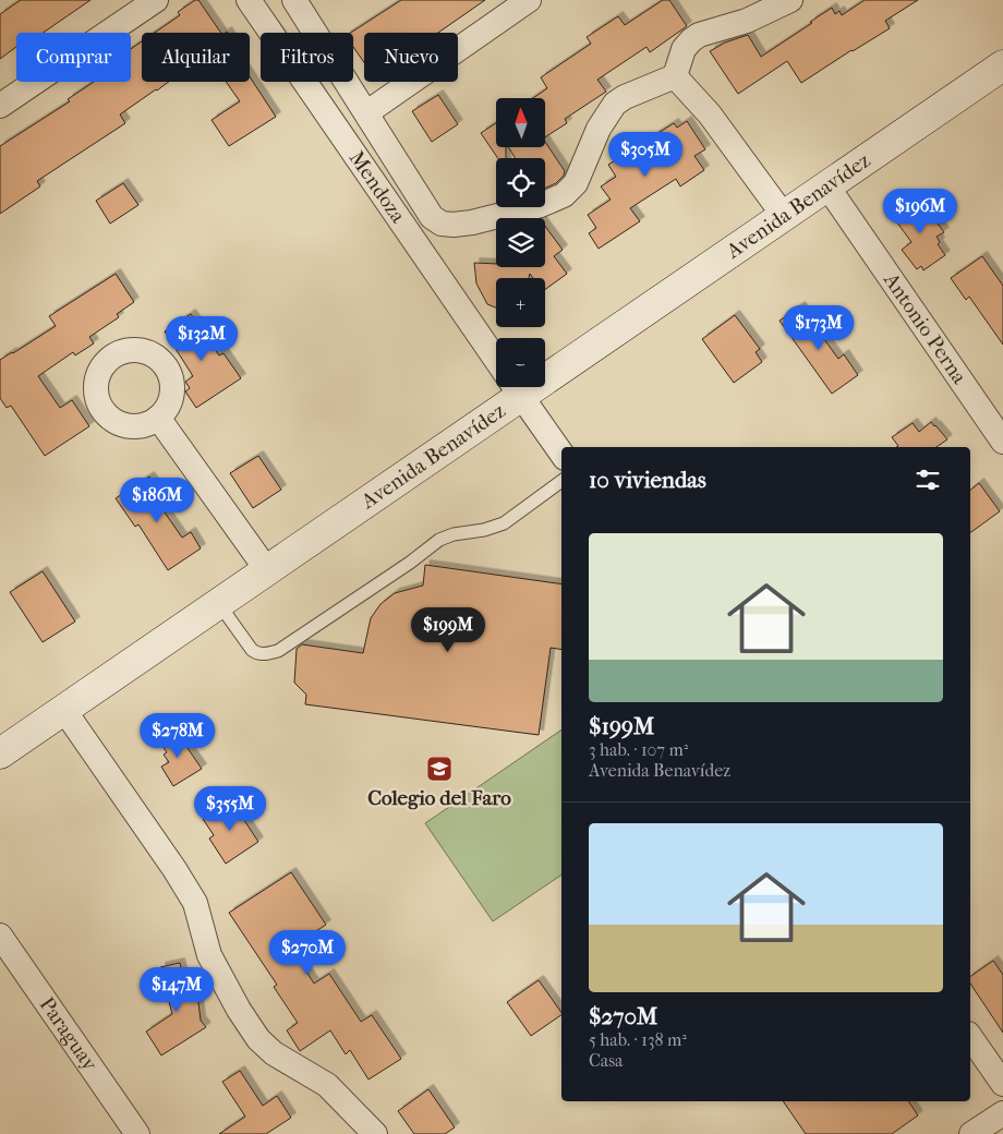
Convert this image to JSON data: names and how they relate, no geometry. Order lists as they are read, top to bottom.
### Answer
{
  "streets": {
    "main road": ["Avenida Benavídez"],
    "street": ["Mendoza", "Antonio Perna", "Paraguay"]
  },
  "crossings": [
    ["Avenida Benavídez", "Antonio Perna"]
  ],
  "places": {
    "school or university": ["Colegio del Faro"]
  },
  "north": "top",
  "page": {
    "chip": [
      "Comprar",
      "Alquilar",
      "Filtros",
      "Nuevo"
    ],
    "map_buttons": ["+", "−"],
    "price": [
      "$305M",
      "$196M",
      "$173M",
      "$132M",
      "$186M",
      "$199M",
      "$278M",
      "$355M",
      "$270M",
      "$147M"
    ],
    "heading": "10 viviendas",
    "list": [
      {
        "name": "$199M",
        "note": "3 hab. · 107 m² · Avenida Benavídez"
      },
      {
        "name": "$270M",
        "note": "5 hab. · 138 m² · Casa"
      }
    ]
  }
}
